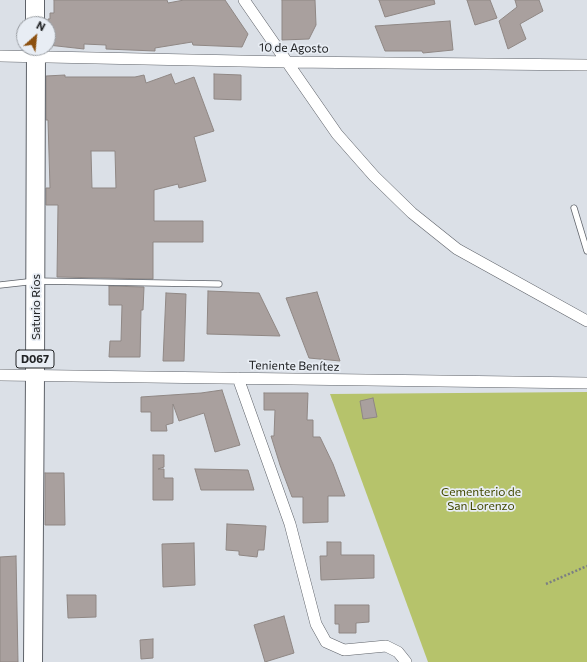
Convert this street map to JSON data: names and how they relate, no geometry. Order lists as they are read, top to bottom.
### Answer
{
  "streets": {
    "main road": ["Saturio Ríos", "D067"],
    "street": ["10 de Agosto", "Teniente Benítez"]
  },
  "crossings": [
    ["Saturio Ríos", "Teniente Benítez"]
  ],
  "parks": ["Cementerio de San Lorenzo"],
  "north": "top right"
}
